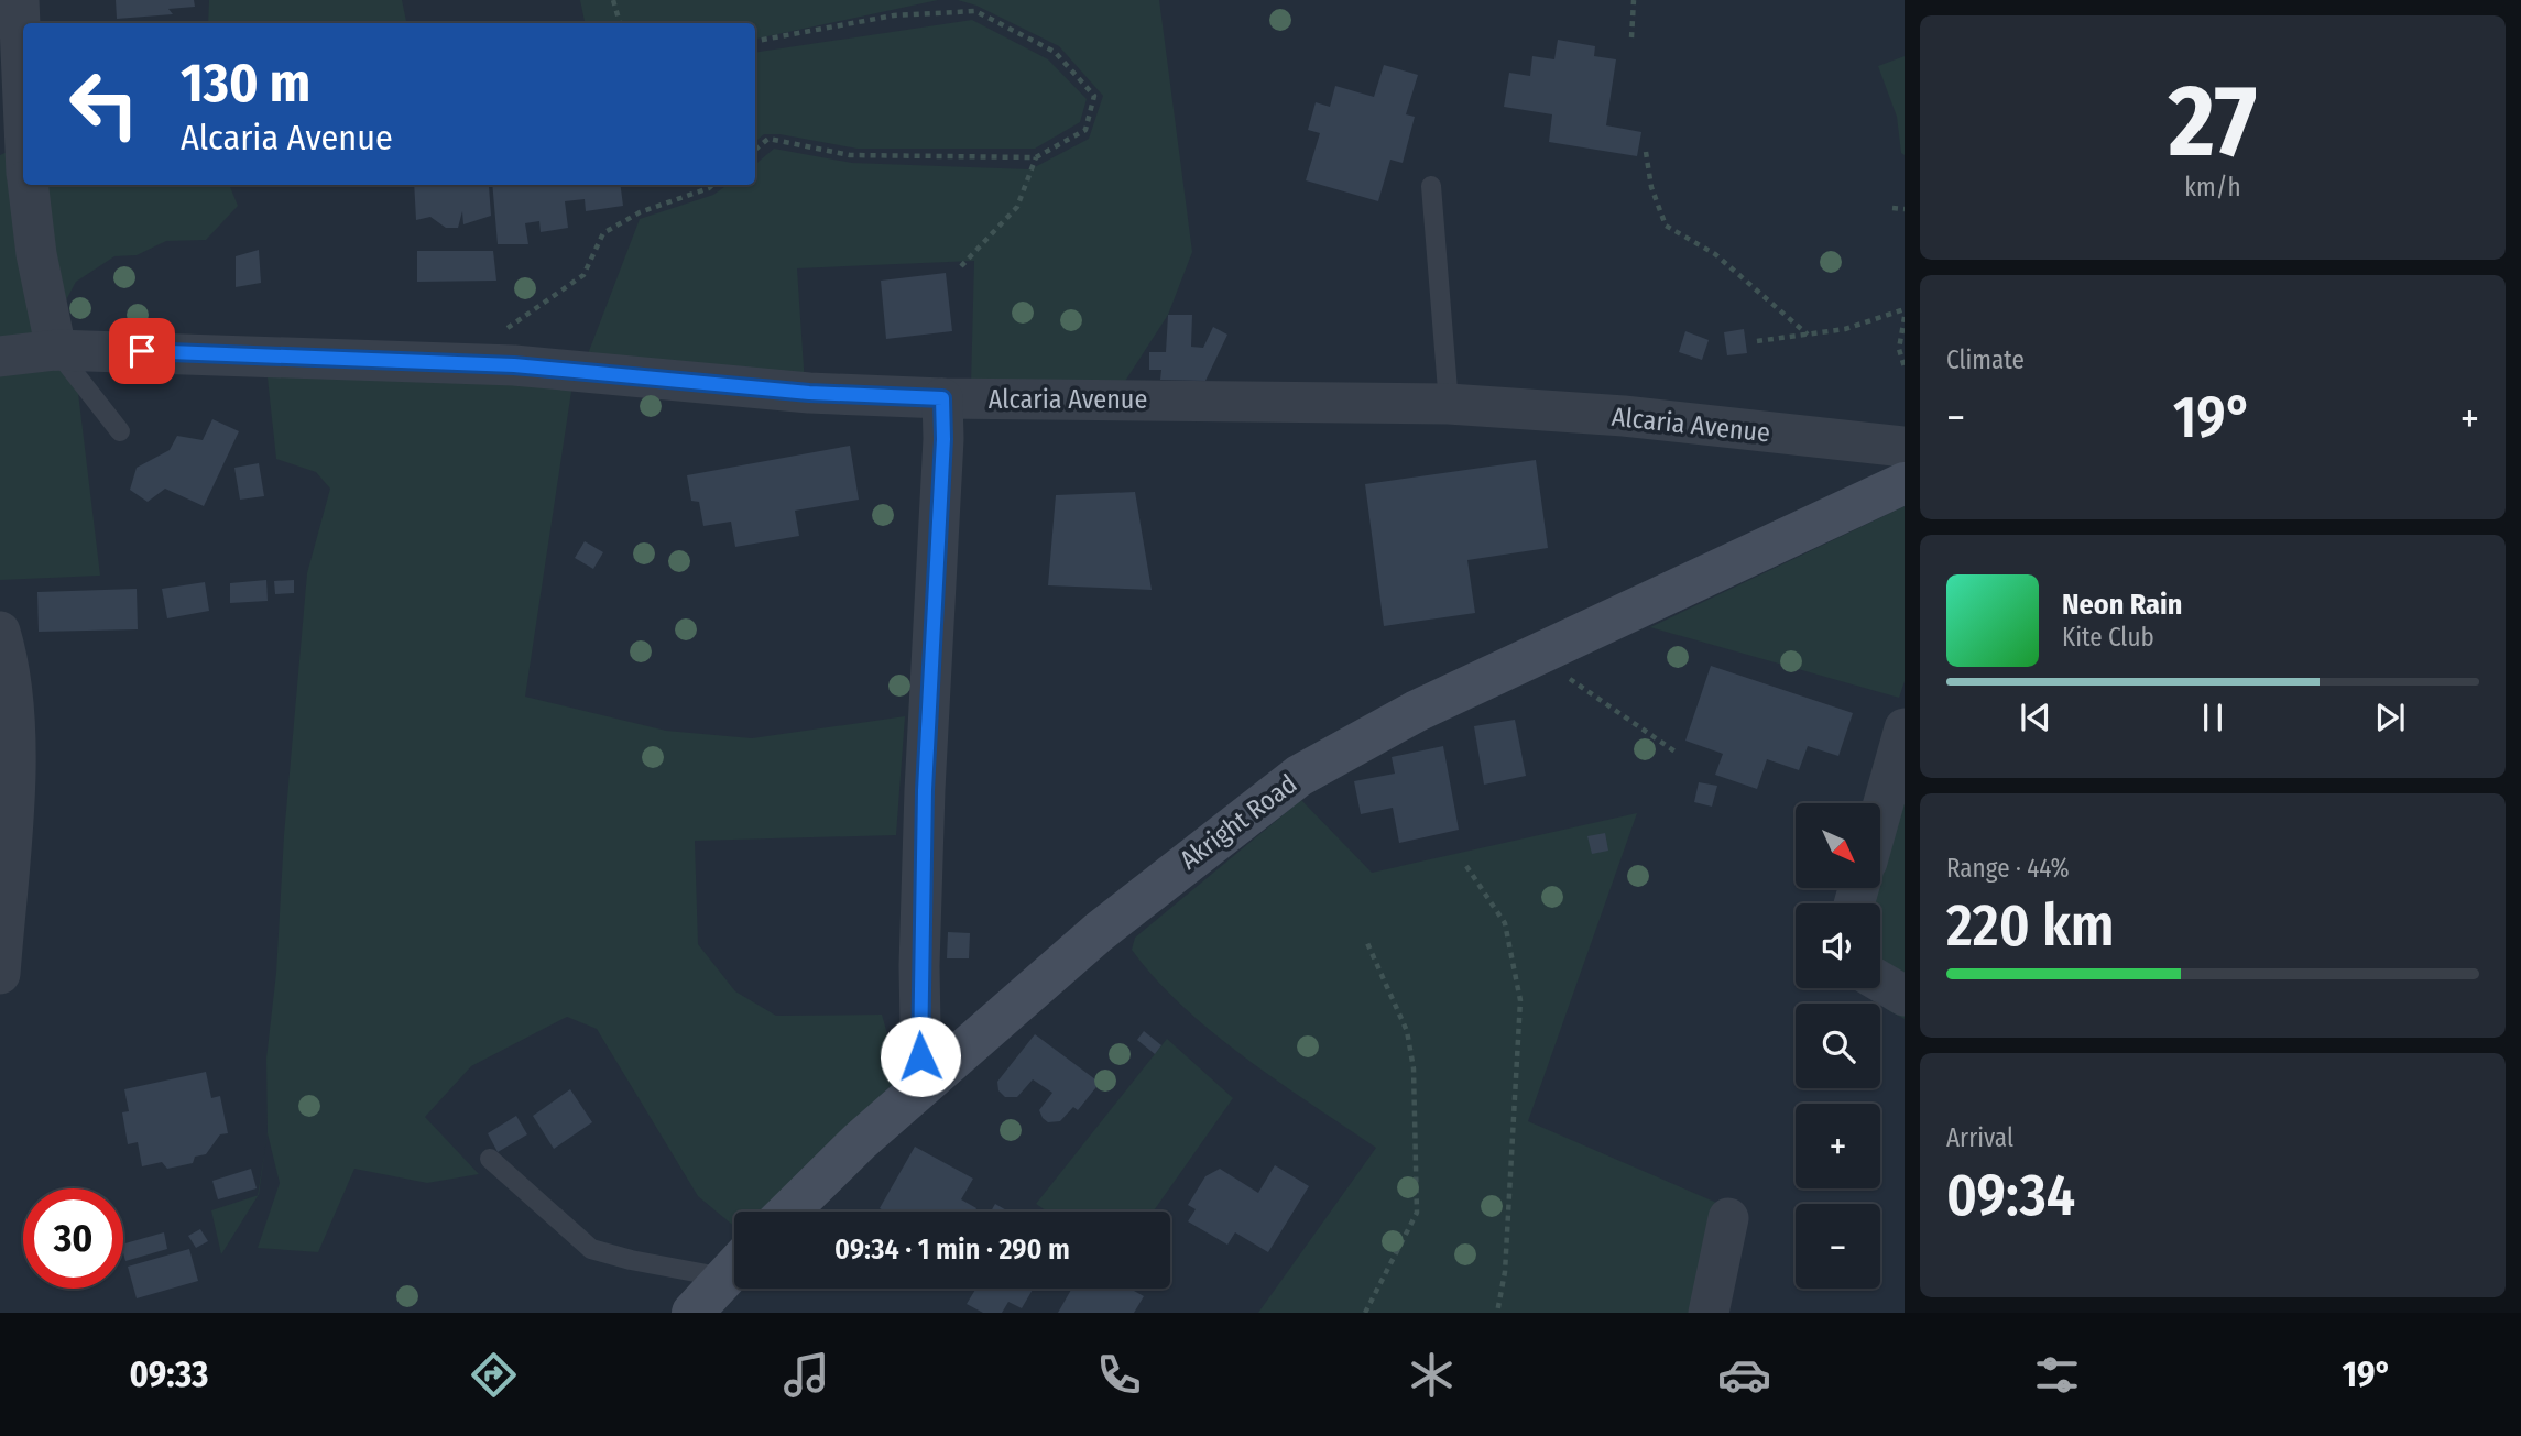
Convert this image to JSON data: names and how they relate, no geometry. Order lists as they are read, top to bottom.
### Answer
{
  "streets": {
    "street": ["Alcaria Avenue", "Akright Road"]
  },
  "north": "bottom right",
  "page": {
    "tile": [
      ["27", "km/h"],
      "Climate",
      ["Range · 44%", "220 km"],
      ["Arrival", "09:34"]
    ],
    "turn": ["130 m", "Alcaria Avenue"],
    "heat": ["−", "19°", "+"],
    "song": ["Neon Rain", "Kite Club"],
    "map_buttons": ["+", "−"],
    "limit": "30",
    "trip": "09:34 · 1 min · 290 m",
    "tabs": ["09:33", "19°"]
  }
}
